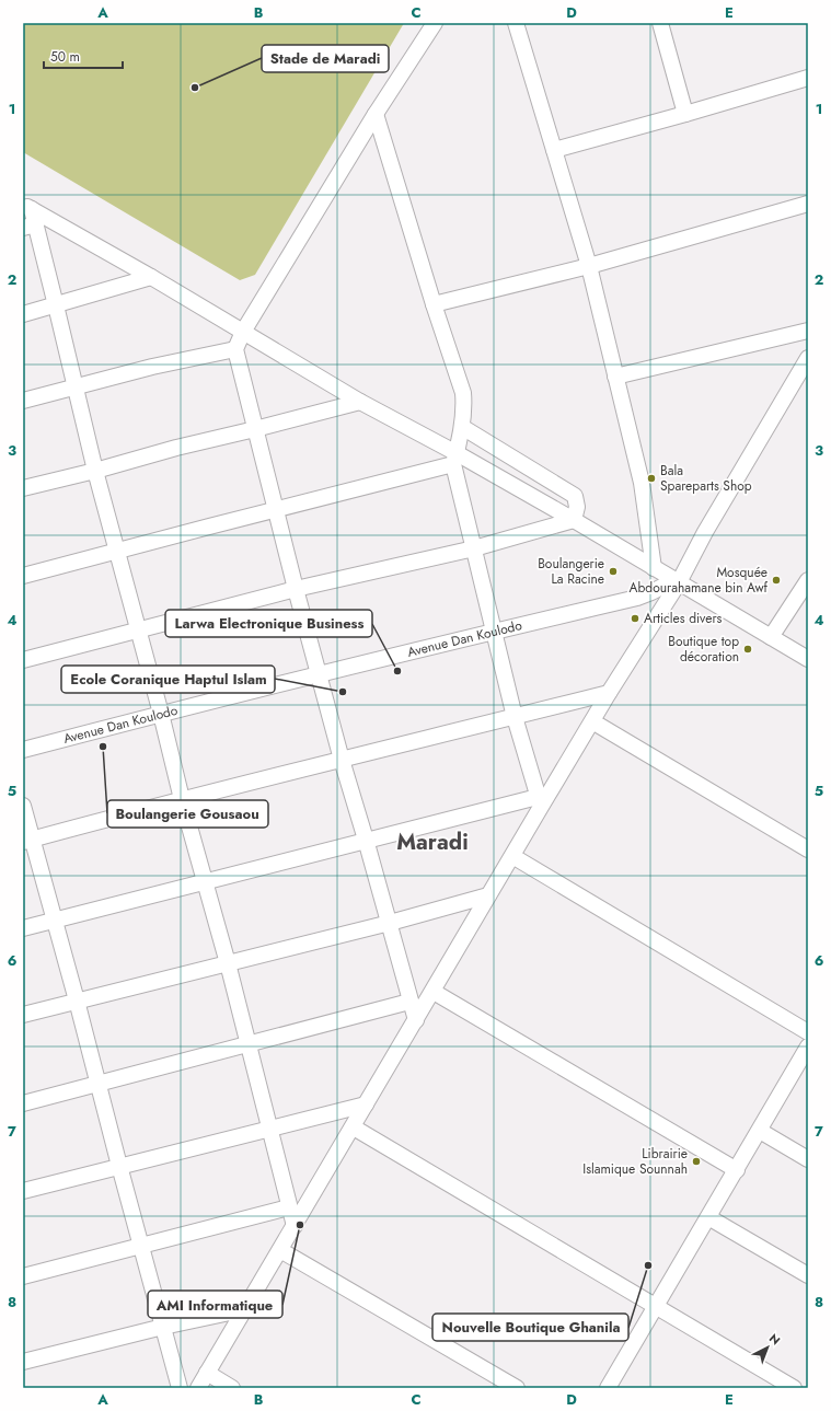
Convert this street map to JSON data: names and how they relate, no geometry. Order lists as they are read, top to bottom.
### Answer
{
  "streets": {
    "street": ["Avenue Dan Koulodo"]
  },
  "districts": ["Maradi"],
  "places": [
    "Stade de Maradi",
    "Bala Spareparts Shop",
    "Boulangerie La Racine",
    "Mosquée Abdourahamane bin Awf",
    "Articles divers",
    "Boutique top décoration",
    "Larwa Electronique Business",
    "Ecole Coranique Haptul Islam",
    "Boulangerie Gousaou",
    "Librairie Islamique Sounnah",
    "AMI Informatique",
    "Nouvelle Boutique Ghanila"
  ],
  "scale_bar": "50 m",
  "north": "top right",
  "grid": {
    "columns": [
      "A",
      "B",
      "C",
      "D",
      "E"
    ],
    "rows": [
      "1",
      "2",
      "3",
      "4",
      "5",
      "6",
      "7",
      "8"
    ]
  }
}
